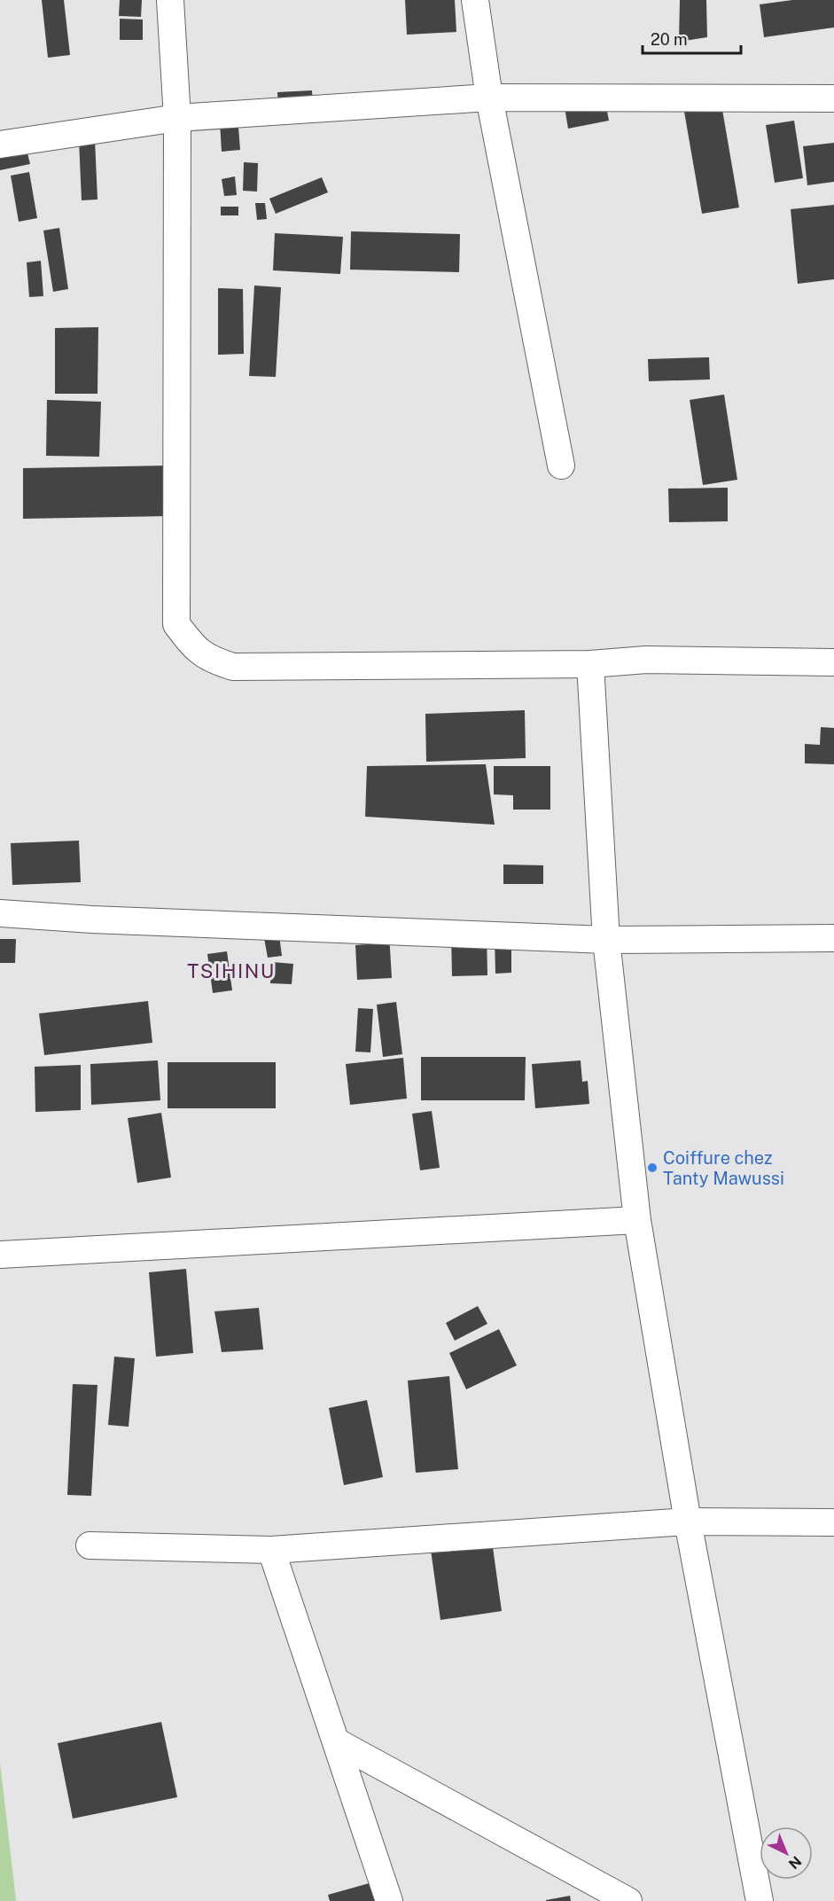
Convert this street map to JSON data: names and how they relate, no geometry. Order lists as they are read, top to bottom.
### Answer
{
  "districts": ["TSIHINU"],
  "places": ["Coiffure chez Tanty Mawussi"],
  "scale_bar": "20 m",
  "north": "bottom right"
}
